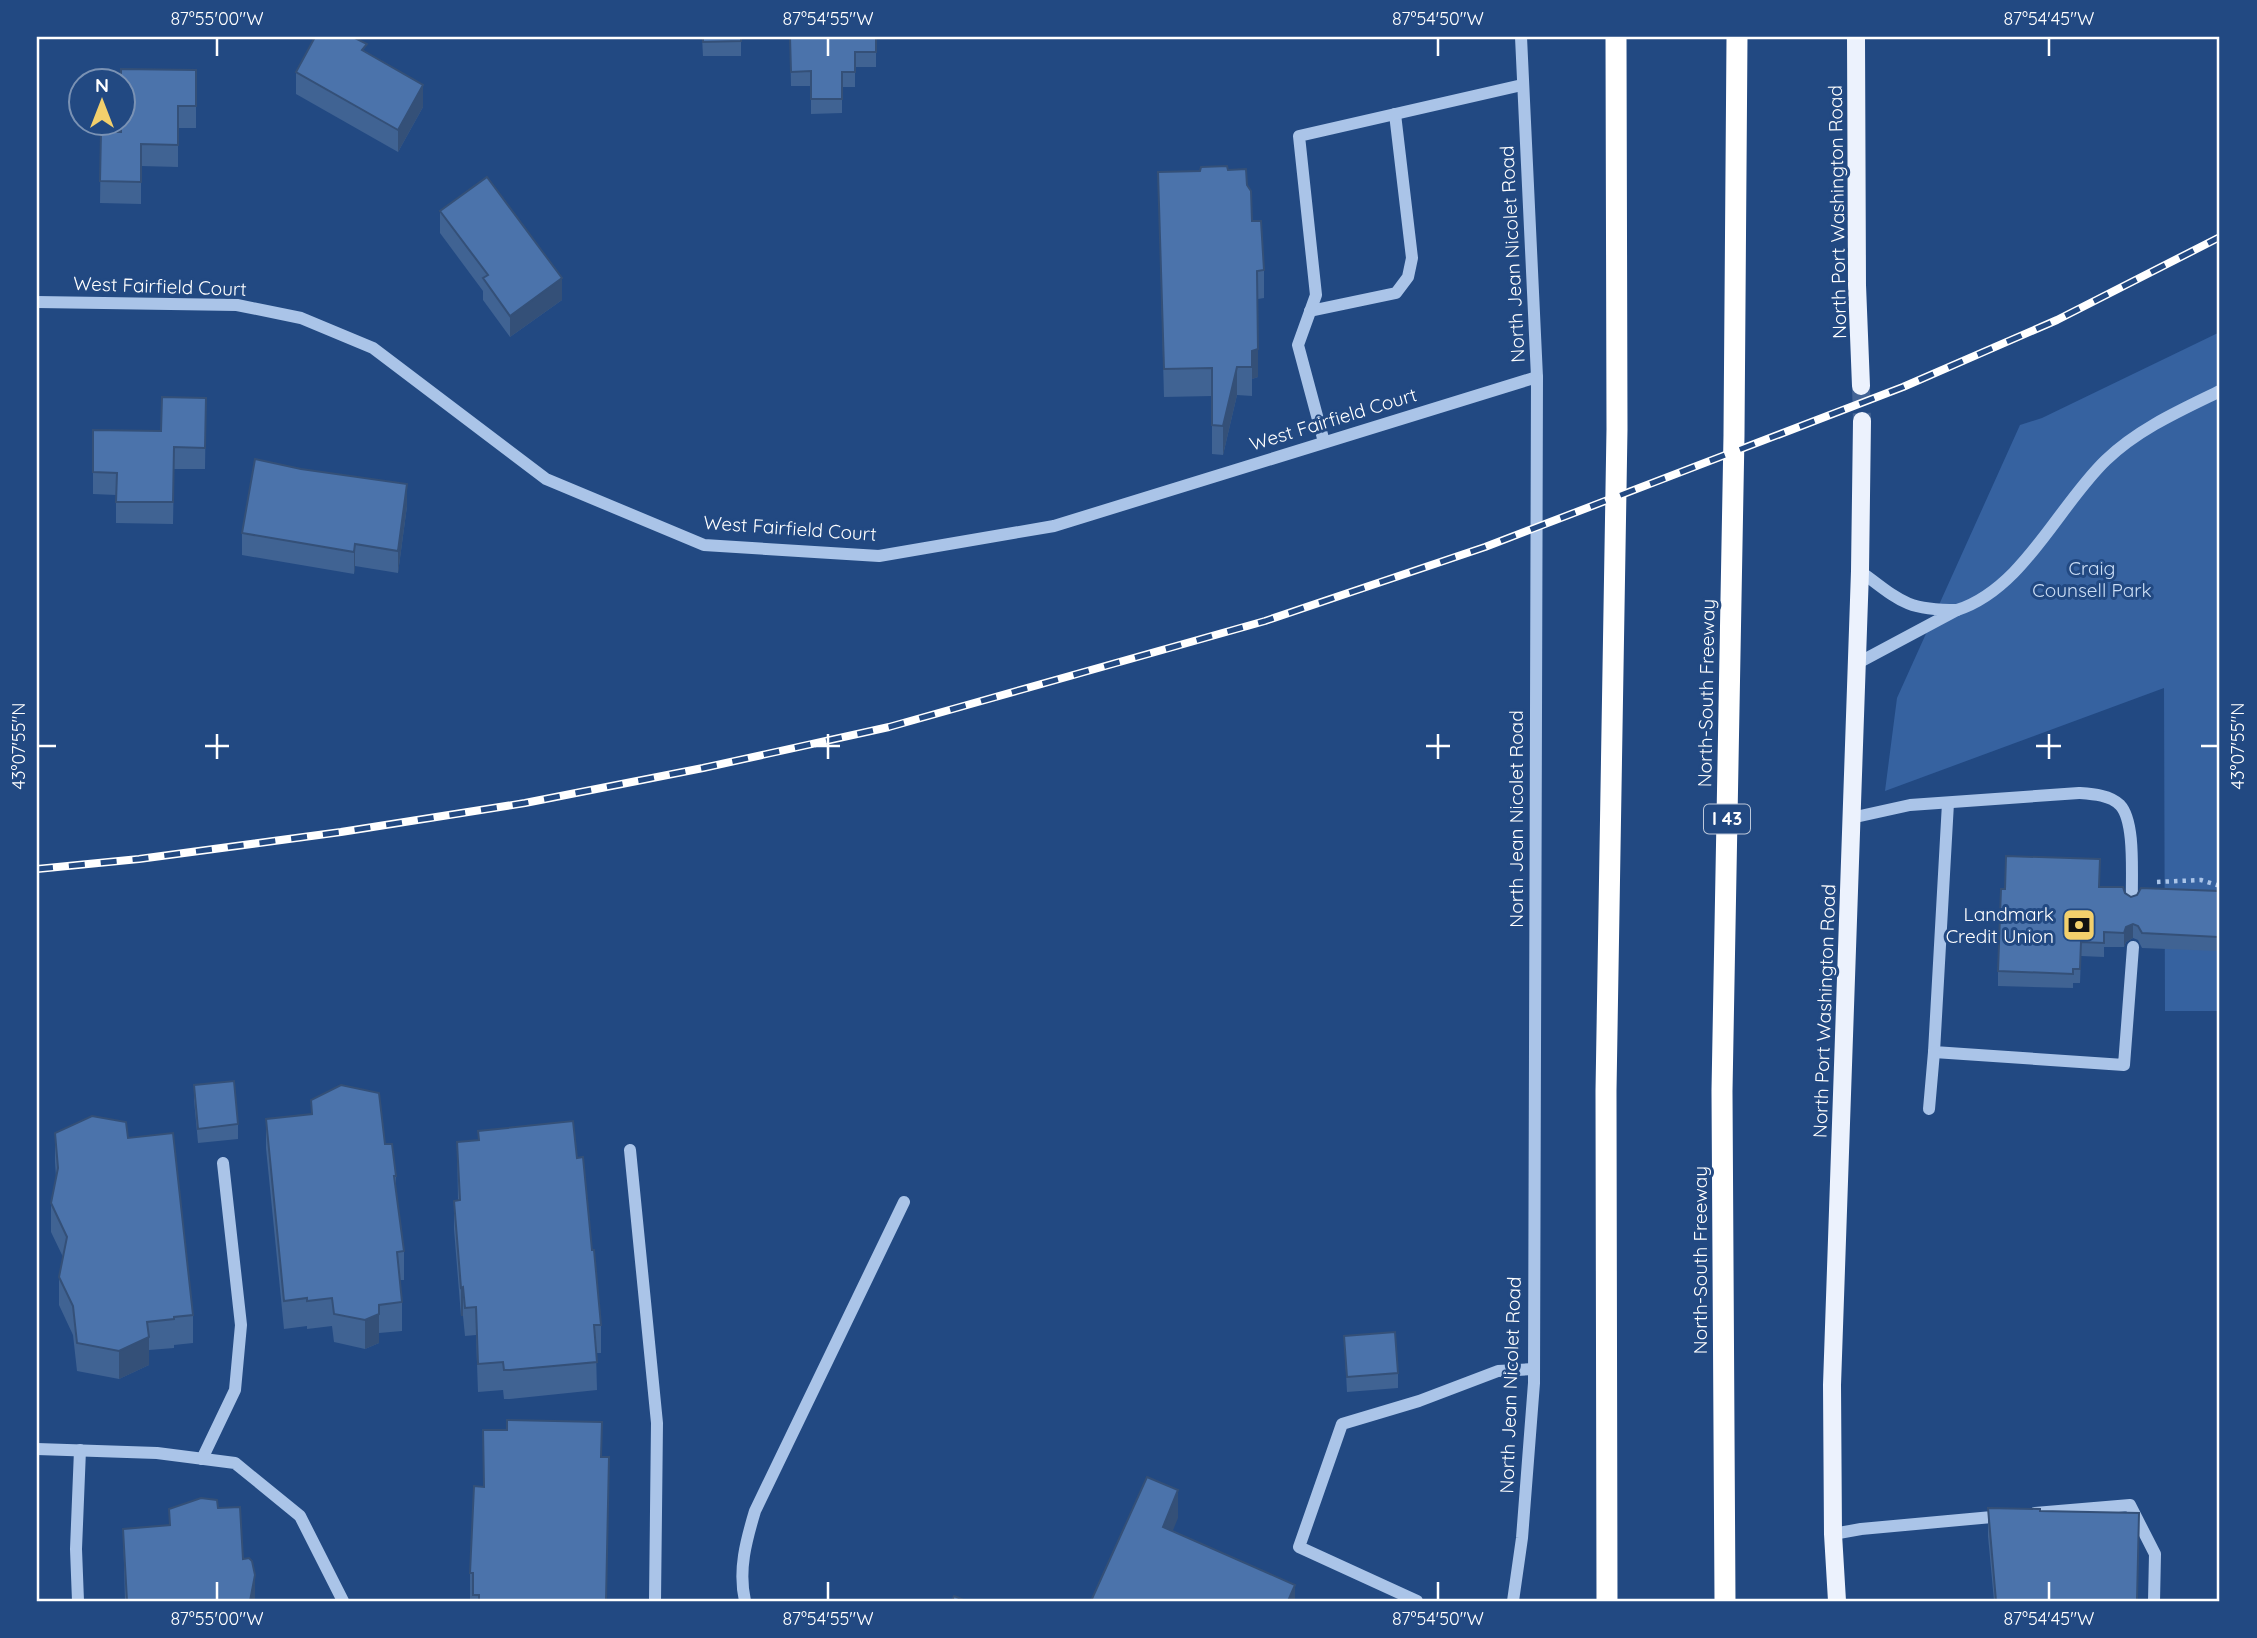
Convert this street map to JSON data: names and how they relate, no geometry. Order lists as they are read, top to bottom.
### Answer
{
  "streets": {
    "highway": ["North-South Freeway", "I 43"],
    "main road": ["North Port Washington Road"],
    "street": ["North Jean Nicolet Road", "West Fairfield Court"]
  },
  "crossings": [
    ["North Jean Nicolet Road", "West Fairfield Court"]
  ],
  "parks": ["Craig Counsell Park"],
  "places": {
    "bank": ["Landmark Credit Union"]
  },
  "north": "top",
  "coordinates": [
    "87°55'00\"W",
    "87°54'55\"W",
    "87°54'50\"W",
    "87°54'45\"W",
    "43°07'55\"N"
  ]
}
